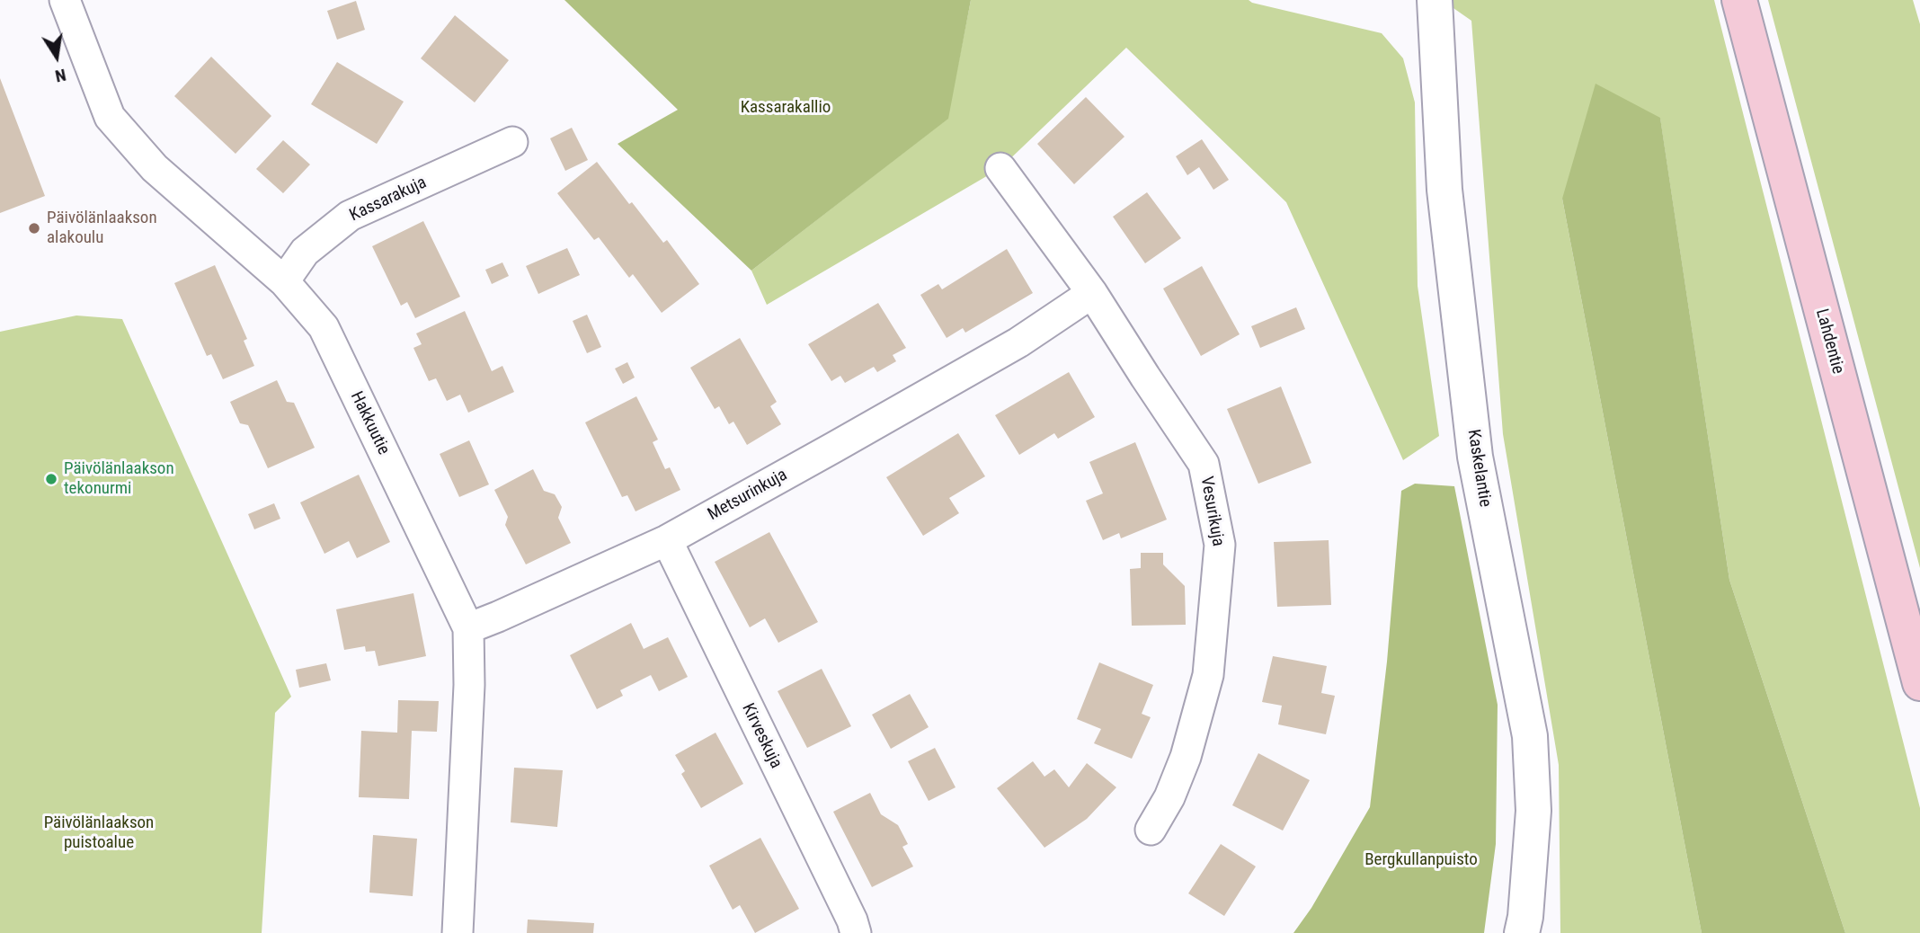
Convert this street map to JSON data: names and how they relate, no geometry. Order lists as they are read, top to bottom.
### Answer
{
  "streets": {
    "main road": ["Lahdentie"],
    "street": [
      "Kassarakuja",
      "Hakkuutie",
      "Kaskelantie",
      "Metsurinkuja",
      "Vesurikuja",
      "Kirveskuja"
    ]
  },
  "crossings": [
    ["Kassarakuja", "Hakkuutie"],
    ["Hakkuutie", "Metsurinkuja"],
    ["Metsurinkuja", "Vesurikuja"],
    ["Metsurinkuja", "Kirveskuja"]
  ],
  "parks": ["Kassarakallio", "Päivölänlaakson puistoalue", "Bergkullanpuisto"],
  "places": ["Päivölänlaakson alakoulu", "Päivölänlaakson tekonurmi"],
  "north": "bottom"
}
